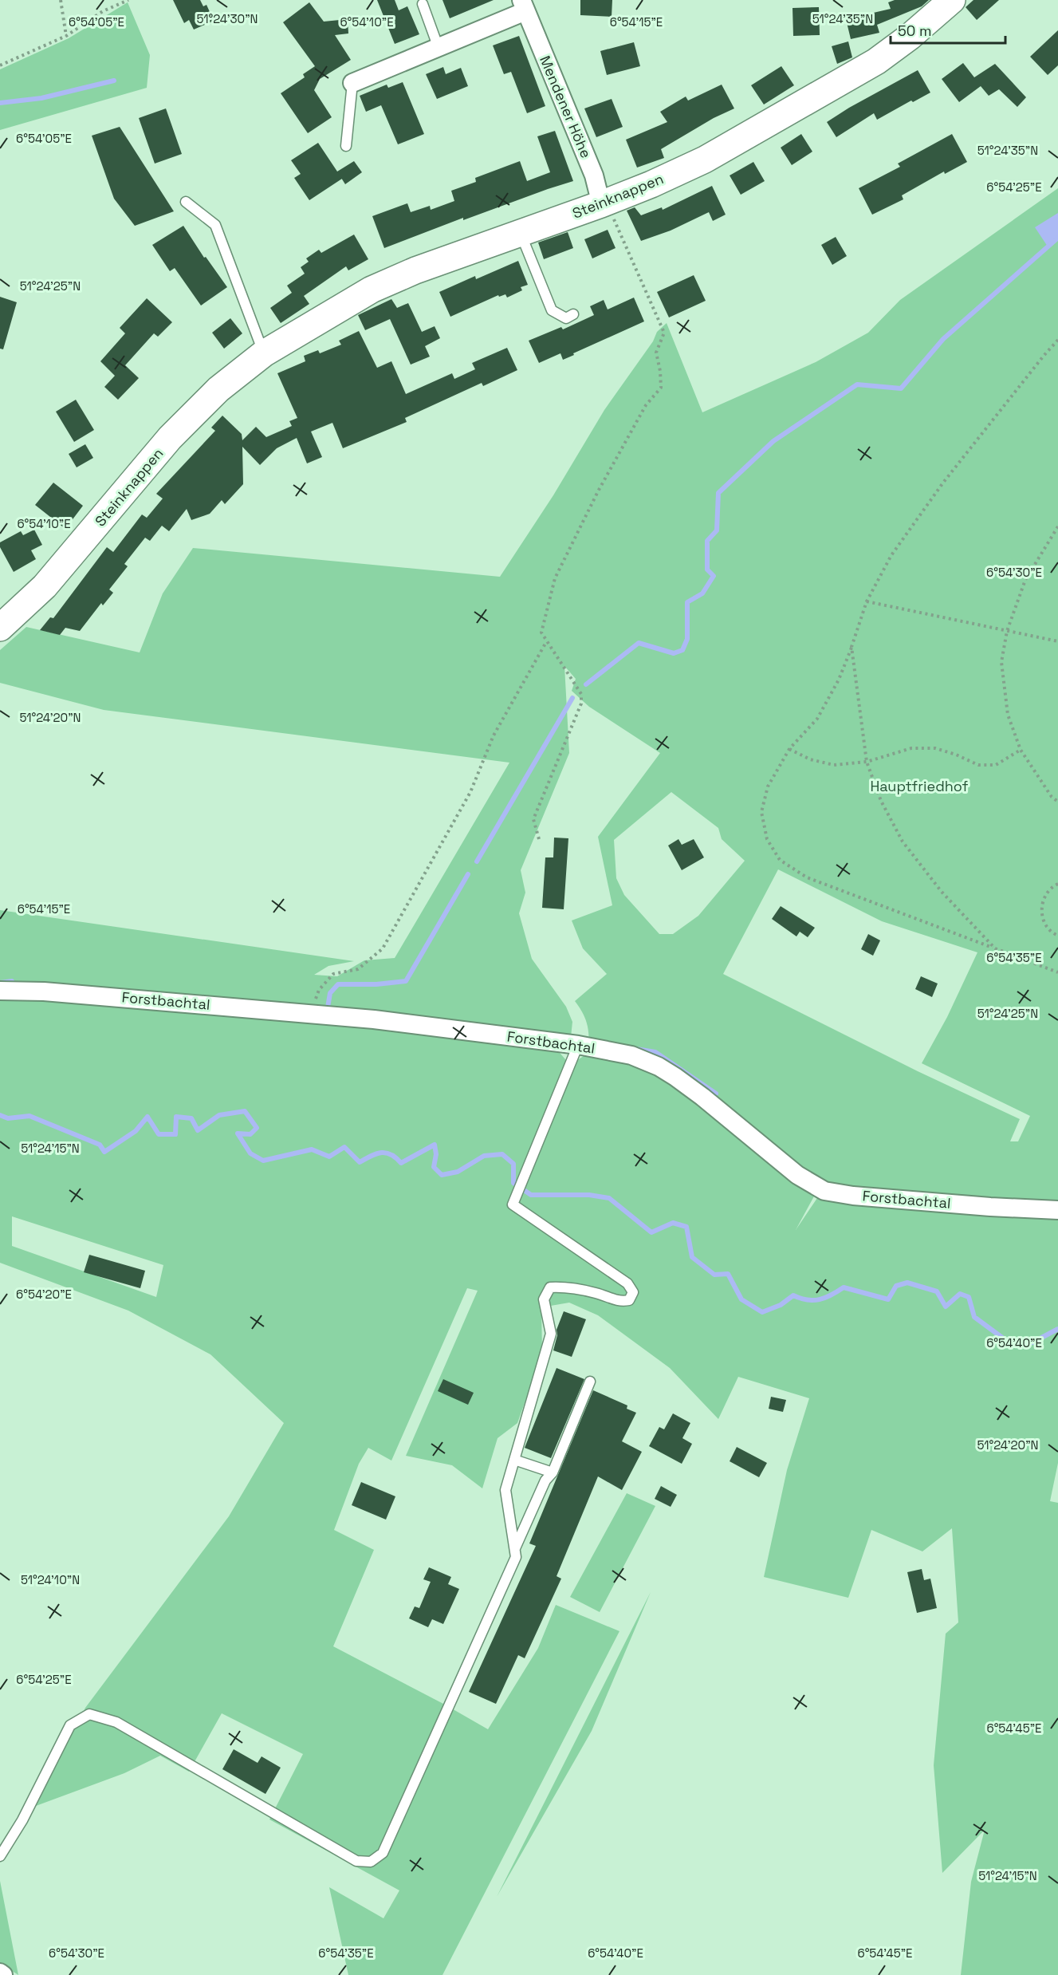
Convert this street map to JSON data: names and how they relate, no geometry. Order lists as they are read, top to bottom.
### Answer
{
  "streets": {
    "street": ["Mendener Höhe", "Steinknappen", "Forstbachtal"]
  },
  "crossings": [
    ["Mendener Höhe", "Steinknappen"]
  ],
  "parks": ["Hauptfriedhof"],
  "scale_bar": "50 m",
  "coordinates": [
    "51°24'30\"N",
    "51°24'35\"N",
    "6°54'05\"E",
    "6°54'10\"E",
    "6°54'15\"E",
    "6°54'25\"E",
    "51°24'25\"N",
    "6°54'30\"E",
    "51°24'20\"N",
    "6°54'35\"E",
    "51°24'15\"N",
    "6°54'20\"E",
    "6°54'40\"E",
    "51°24'10\"N",
    "6°54'45\"E"
  ]
}
